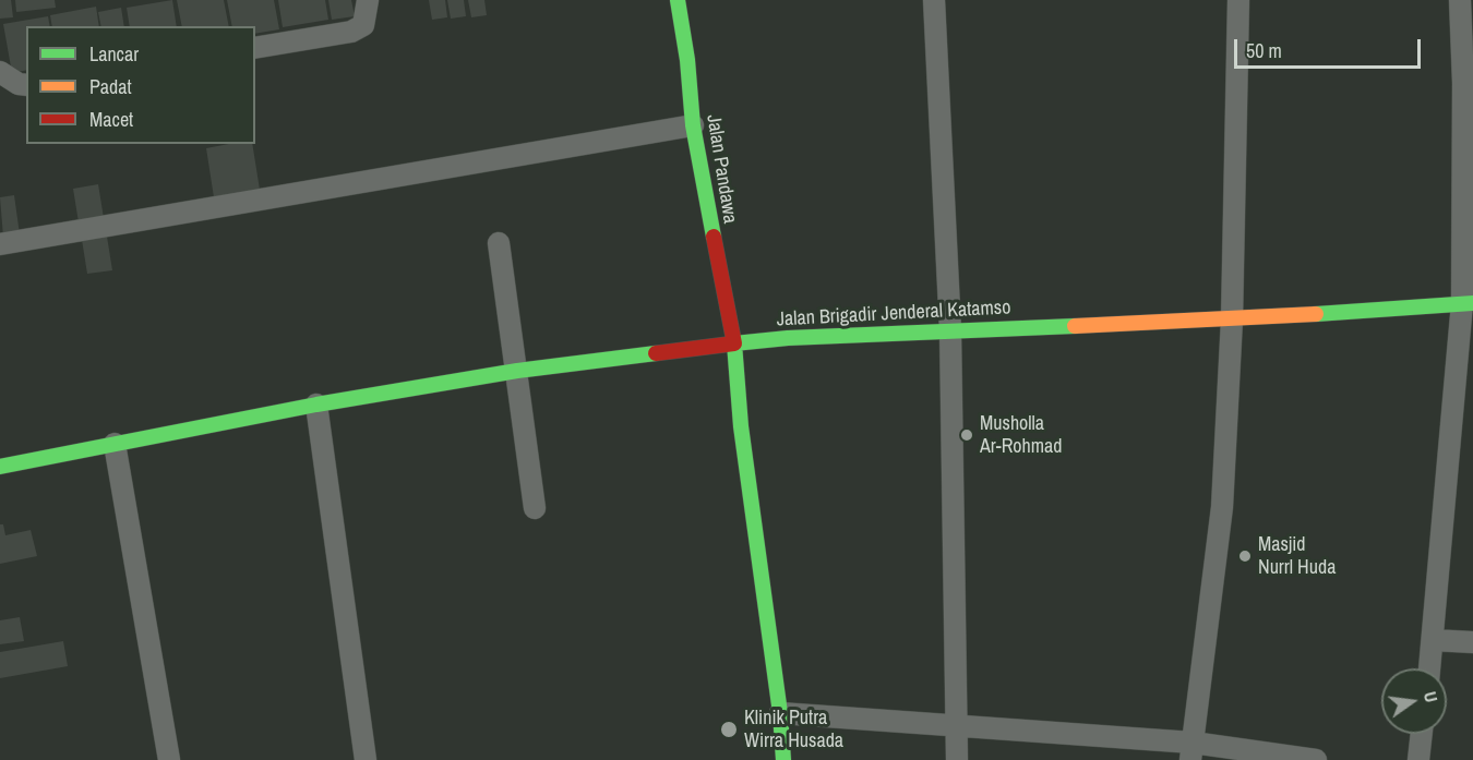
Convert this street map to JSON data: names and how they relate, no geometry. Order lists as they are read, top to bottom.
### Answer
{
  "streets": {
    "main road": ["Jalan Pandawa", "Jalan Brigadir Jenderal Katamso"]
  },
  "crossings": [
    ["Jalan Pandawa", "Jalan Brigadir Jenderal Katamso"]
  ],
  "places": ["Musholla Ar-Rohmad", "Masjid Nurrl Huda", "Klinik Putra Wirra Husada"],
  "legend": ["Lancar", "Padat", "Macet"],
  "scale_bar": "50 m",
  "north": "right"
}
